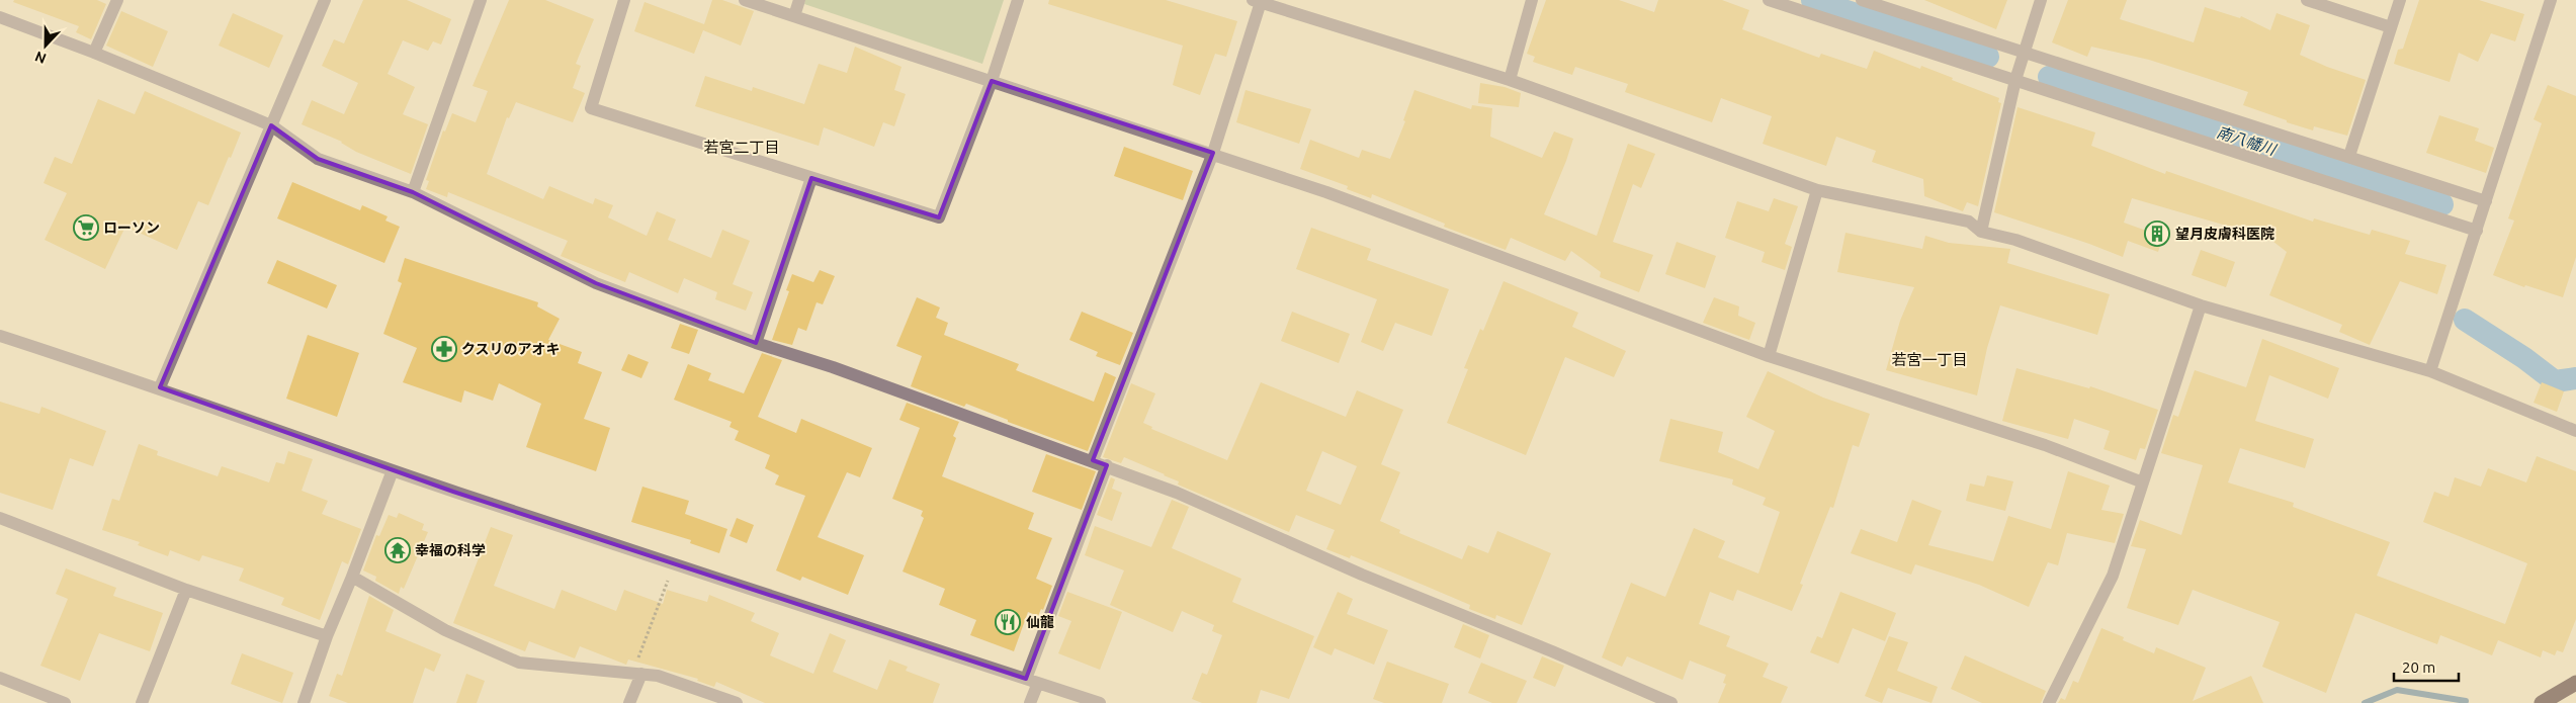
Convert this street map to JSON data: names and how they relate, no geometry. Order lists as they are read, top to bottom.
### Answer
{
  "districts": ["若宮二丁目", "若宮一丁目"],
  "water": ["南八幡川"],
  "places": {
    "supermarket": ["ローソン"],
    "building": ["望月皮膚科医院"],
    "pharmacy": ["クスリのアオキ"],
    "temple": ["幸福の科学"],
    "restaurant": ["仙龍"]
  },
  "scale_bar": "20 m",
  "north": "bottom"
}
